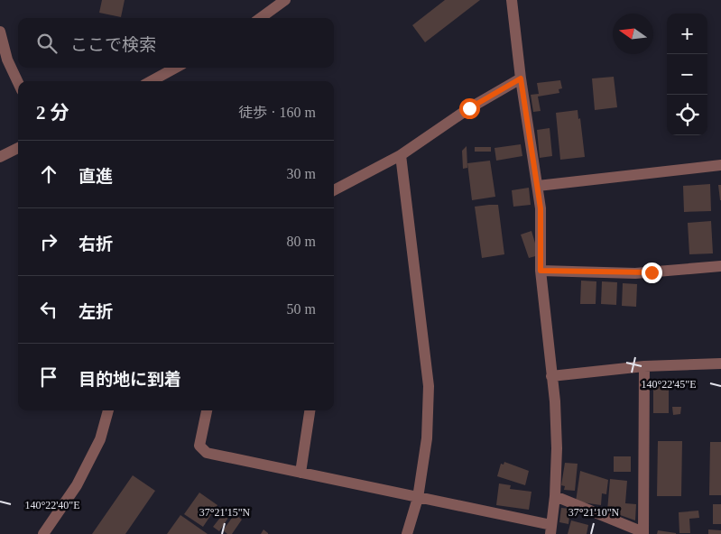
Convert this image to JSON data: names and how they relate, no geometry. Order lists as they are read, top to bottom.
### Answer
{
  "north": "left",
  "page": {
    "map_buttons": ["+", "−"],
    "search": "ここで検索",
    "heading": ["2 分", "徒歩 · 160 m"],
    "list": [
      ["直進", "30 m"],
      ["右折", "80 m"],
      ["左折", "50 m"],
      "目的地に到着"
    ]
  },
  "coordinates": [
    "140°22'45\"E",
    "140°22'40\"E",
    "37°21'15\"N",
    "37°21'10\"N"
  ]
}
